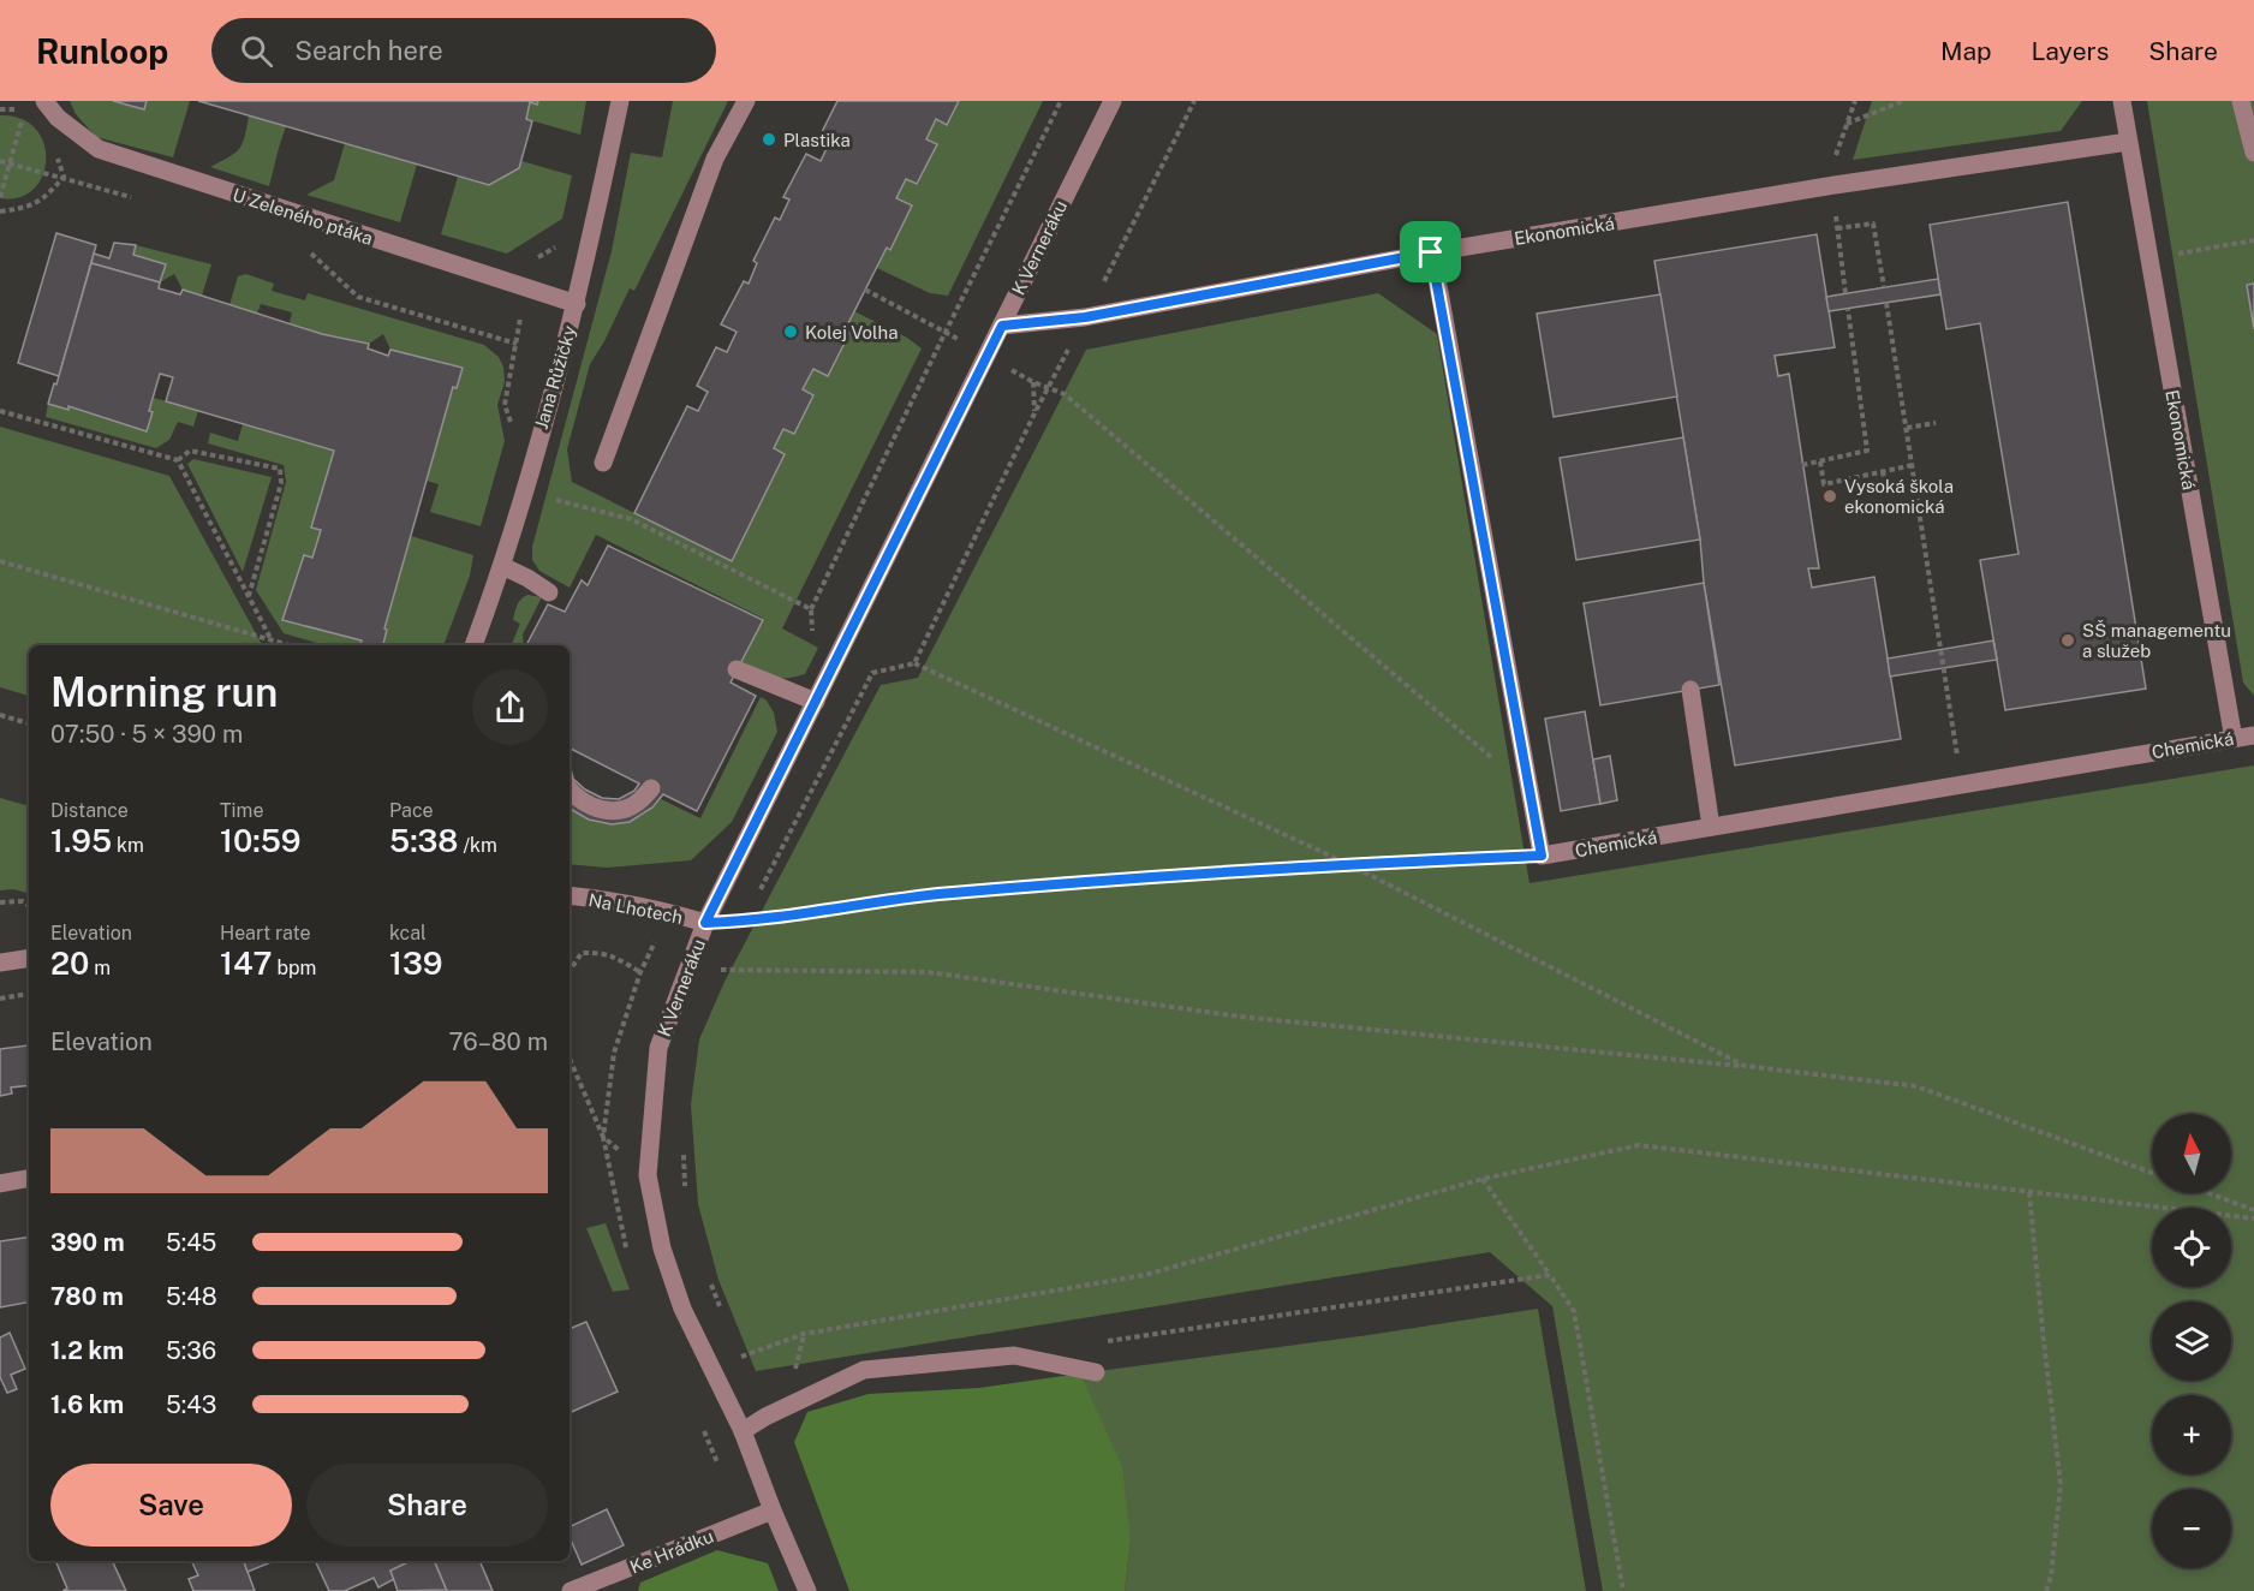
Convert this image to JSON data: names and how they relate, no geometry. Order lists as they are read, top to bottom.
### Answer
{
  "streets": {
    "street": [
      "U Zeleného ptáka",
      "Ekonomická",
      "K Verneráku",
      "Jana Růžičky",
      "Chemická",
      "Na Lhotech",
      "Ke Hrádku"
    ]
  },
  "crossings": [
    ["U Zeleného ptáka", "Jana Růžičky"],
    ["Ekonomická", "K Verneráku"],
    ["Ekonomická", "Chemická"],
    ["K Verneráku", "Na Lhotech"],
    ["K Verneráku", "Ke Hrádku"]
  ],
  "places": [
    "Plastika",
    "Kolej Volha",
    "Vysoká škola ekonomická",
    "SŠ managementu a služeb"
  ],
  "north": "top",
  "page": {
    "header": "Runloop",
    "search": "Search here",
    "nav": ["Map", "Layers", "Share"],
    "heading": ["Morning run", "07:50 · 5 × 390 m"],
    "stats": [
      ["Distance", "1.95 km"],
      ["Time", "10:59"],
      ["Pace", "5:38 /km"],
      ["Elevation", "20 m"],
      ["Heart rate", "147 bpm"],
      ["kcal", "139"]
    ],
    "chart": ["Elevation", "76–80 m"],
    "map_buttons": ["+", "−"],
    "list": [
      {
        "name": "390 m",
        "note": "5:45"
      },
      {
        "name": "780 m",
        "note": "5:48"
      },
      {
        "name": "1.2 km",
        "note": "5:36"
      },
      {
        "name": "1.6 km",
        "note": "5:43"
      }
    ],
    "buttons": ["Save", "Share"]
  }
}
